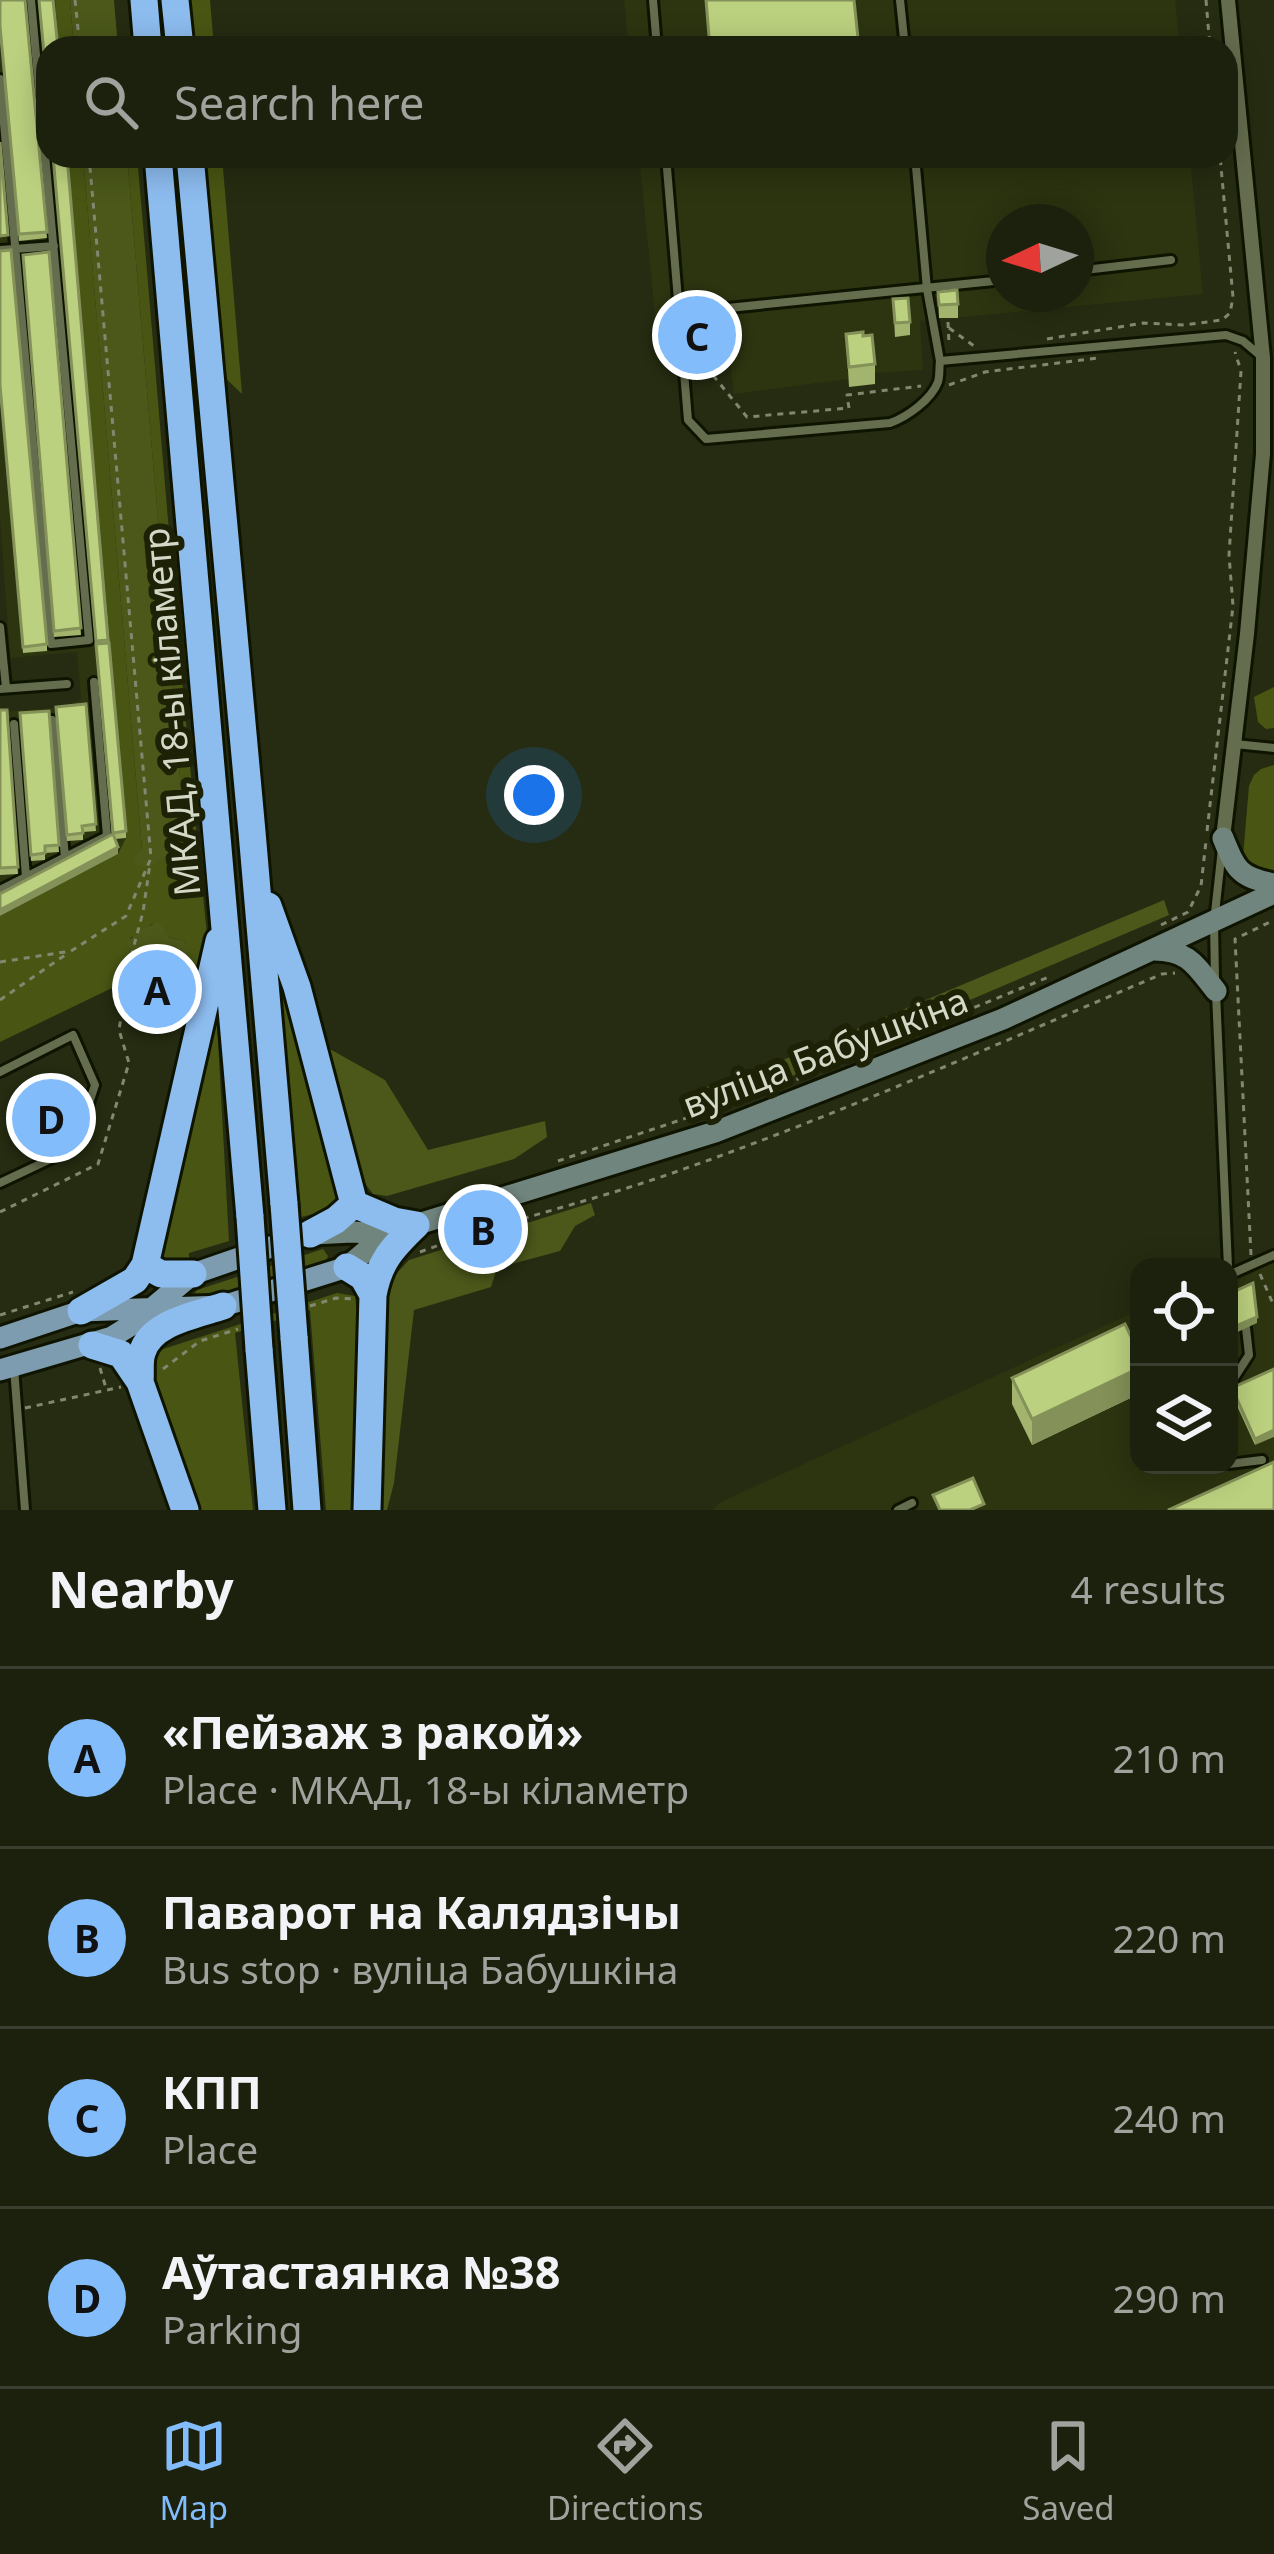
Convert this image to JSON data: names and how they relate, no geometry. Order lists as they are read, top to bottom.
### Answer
{
  "streets": {
    "highway": ["МКАД, 18-ы кіламетр"],
    "street": ["вуліца Бабушкіна"]
  },
  "north": "left",
  "page": {
    "search": "Search here",
    "pins": [
      "C",
      "A",
      "D",
      "B"
    ],
    "heading": ["Nearby", "4 results"],
    "list": [
      {
        "mark": "A",
        "name": "«Пейзаж з ракой»",
        "note": "Place · МКАД, 18-ы кіламетр",
        "value": "210 m"
      },
      {
        "mark": "B",
        "name": "Паварот на Калядзічы",
        "note": "Bus stop · вуліца Бабушкіна",
        "value": "220 m"
      },
      {
        "mark": "C",
        "name": "КПП",
        "note": "Place",
        "value": "240 m"
      },
      {
        "mark": "D",
        "name": "Аўтастаянка №38",
        "note": "Parking",
        "value": "290 m"
      }
    ],
    "nav": ["Map", "Directions", "Saved"]
  }
}
